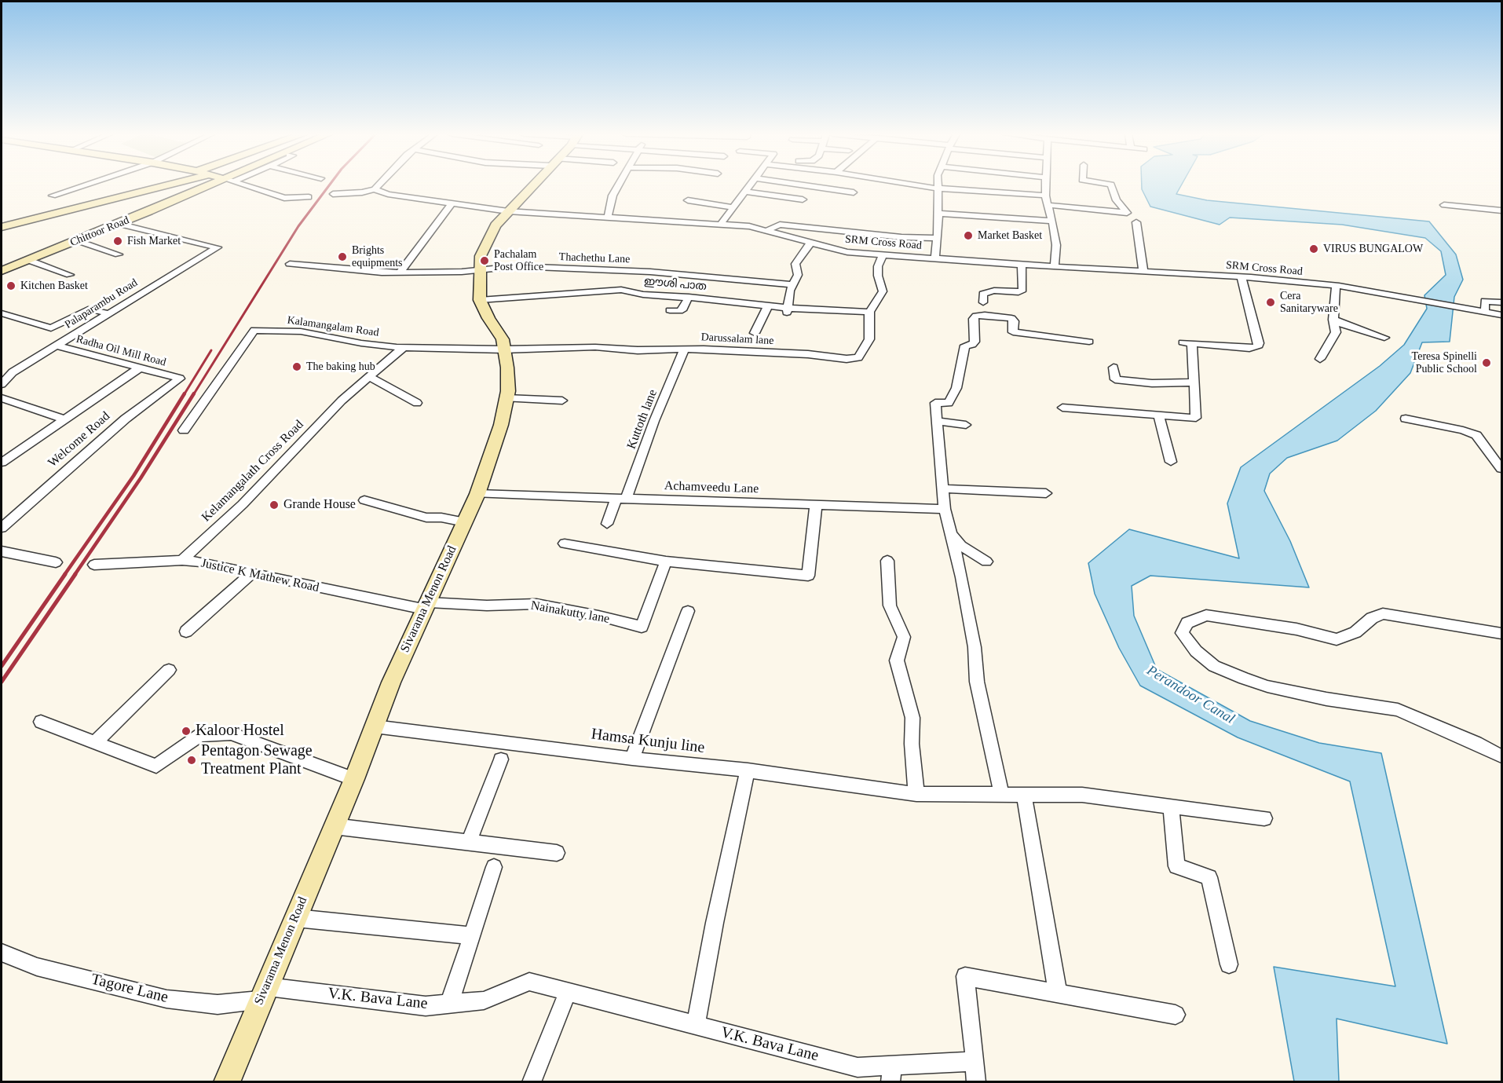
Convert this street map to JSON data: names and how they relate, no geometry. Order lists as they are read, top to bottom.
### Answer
{
  "streets": {
    "street": [
      "Chittoor Road",
      "SRM Cross Road",
      "Thachethu Lane",
      "ഈശി പാത",
      "Palaparambu Road",
      "Kalamangalam Road",
      "Darussalam lane",
      "Radha Oil Mill Road",
      "Kuttoth lane",
      "Welcome Road",
      "Kelamangalath Cross Road",
      "Achamveedu Lane",
      "Justice K Mathew Road",
      "Sivarama Menon Road",
      "Nainakutty lane",
      "Hamsa Kunju line",
      "Tagore Lane",
      "V.K. Bava Lane"
    ]
  },
  "crossings": [
    ["Chittoor Road", "Palaparambu Road"],
    ["SRM Cross Road", "Sivarama Menon Road"],
    ["Thachethu Lane", "Sivarama Menon Road"],
    ["ഈശി പാത", "Darussalam lane"],
    ["ഈശി പാത", "Sivarama Menon Road"],
    ["Palaparambu Road", "Radha Oil Mill Road"],
    ["Kalamangalam Road", "Darussalam lane"],
    ["Kalamangalam Road", "Kelamangalath Cross Road"],
    ["Kalamangalam Road", "Sivarama Menon Road"],
    ["Darussalam lane", "Kuttoth lane"],
    ["Darussalam lane", "Sivarama Menon Road"],
    ["Radha Oil Mill Road", "Welcome Road"],
    ["Kuttoth lane", "Achamveedu Lane"],
    ["Kelamangalath Cross Road", "Justice K Mathew Road"],
    ["Achamveedu Lane", "Sivarama Menon Road"],
    ["Justice K Mathew Road", "Sivarama Menon Road"],
    ["Justice K Mathew Road", "Nainakutty lane"],
    ["Sivarama Menon Road", "Nainakutty lane"],
    ["Sivarama Menon Road", "Hamsa Kunju line"],
    ["Sivarama Menon Road", "Tagore Lane"],
    ["Sivarama Menon Road", "V.K. Bava Lane"],
    ["Tagore Lane", "V.K. Bava Lane"]
  ],
  "water": ["Perandoor Canal"],
  "places": [
    "Market Basket",
    "Fish Market",
    "VIRUS BUNGALOW",
    "Brights equipments",
    "Pachalam Post Office",
    "Kitchen Basket",
    "Cera Sanitaryware",
    "Teresa Spinelli Public School",
    "The baking hub",
    "Grande House",
    "Kaloor Hostel",
    "Pentagon Sewage Treatment Plant"
  ]
}
